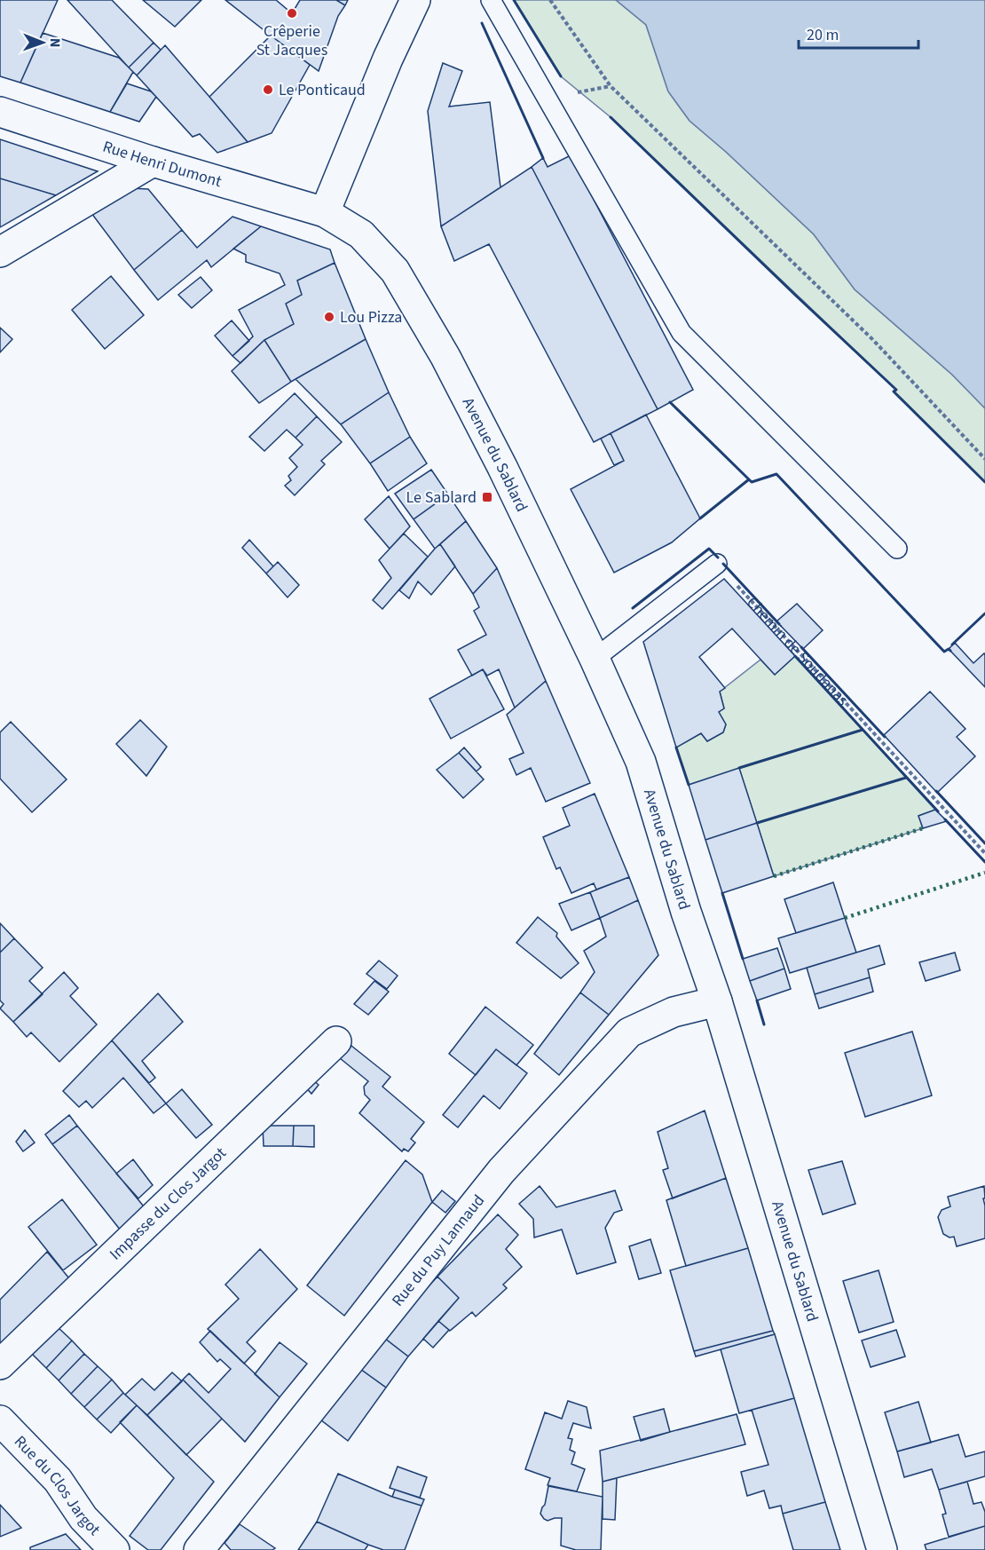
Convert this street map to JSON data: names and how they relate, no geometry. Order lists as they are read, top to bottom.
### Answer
{
  "streets": {
    "street": [
      "Rue Henri Dumont",
      "Avenue du Sablard",
      "Impasse du Clos Jargot",
      "Rue du Puy Lannaud",
      "Rue du Clos Jargot"
    ],
    "path": ["Chemin de Soudanas"]
  },
  "crossings": [
    ["Rue Henri Dumont", "Avenue du Sablard"],
    ["Avenue du Sablard", "Rue du Puy Lannaud"]
  ],
  "places": {
    "other": ["Crêperie St Jacques", "Le Ponticaud", "Lou Pizza"],
    "transit": ["Le Sablard"]
  },
  "scale_bar": "20 m",
  "north": "right"
}
